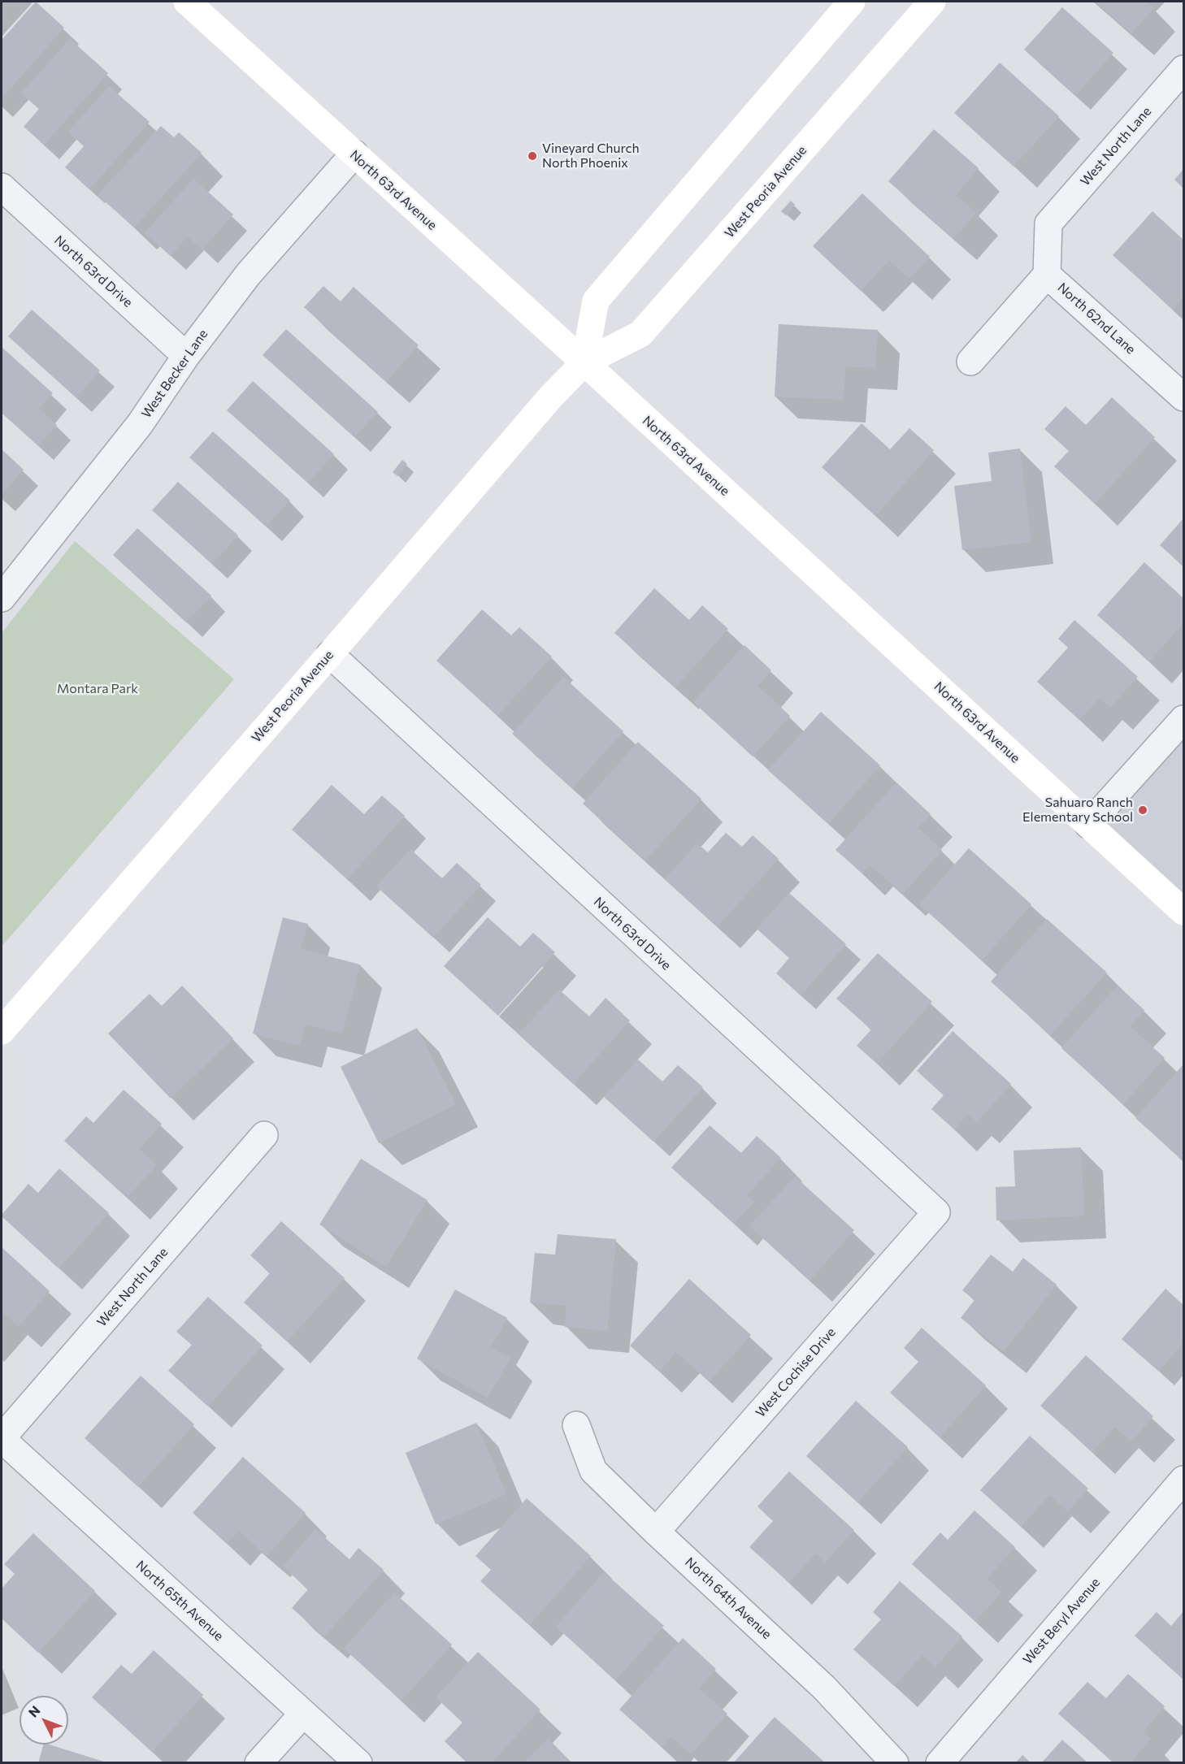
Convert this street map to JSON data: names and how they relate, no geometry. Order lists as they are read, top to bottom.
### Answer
{
  "streets": {
    "main road": ["North 63rd Avenue", "West Peoria Avenue"],
    "street": [
      "West North Lane",
      "North 63rd Drive",
      "North 62nd Lane",
      "West Becker Lane",
      "West Cochise Drive",
      "North 64th Avenue",
      "North 65th Avenue",
      "West Beryl Avenue"
    ]
  },
  "crossings": [
    ["West North Lane", "North 62nd Lane"],
    ["West North Lane", "North 65th Avenue"],
    ["North 63rd Avenue", "West Peoria Avenue"],
    ["North 63rd Avenue", "West Becker Lane"],
    ["West Peoria Avenue", "North 63rd Drive"],
    ["North 63rd Drive", "West Becker Lane"],
    ["North 63rd Drive", "West Cochise Drive"],
    ["West Cochise Drive", "North 64th Avenue"]
  ],
  "parks": ["Montara Park"],
  "places": ["Vineyard Church North Phoenix", "Sahuaro Ranch Elementary School"],
  "north": "top left"
}
